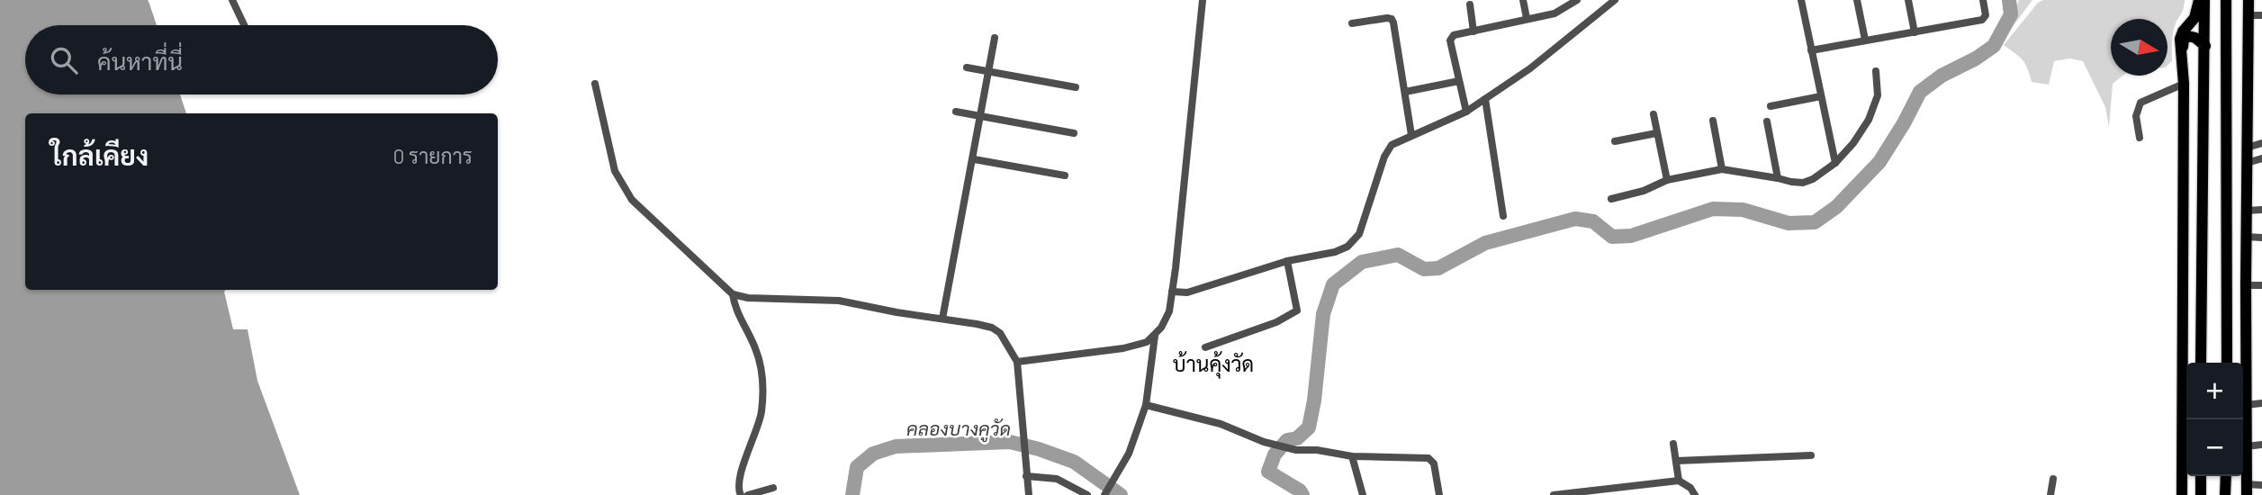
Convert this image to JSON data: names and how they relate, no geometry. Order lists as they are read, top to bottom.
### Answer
{
  "districts": ["บ้านคุ้งวัด"],
  "water": ["คลองบางคูวัด"],
  "north": "right",
  "page": {
    "search": "ค้นหาที่นี่",
    "heading": ["ใกล้เคียง", "0 รายการ"],
    "map_buttons": ["+", "−"]
  }
}
